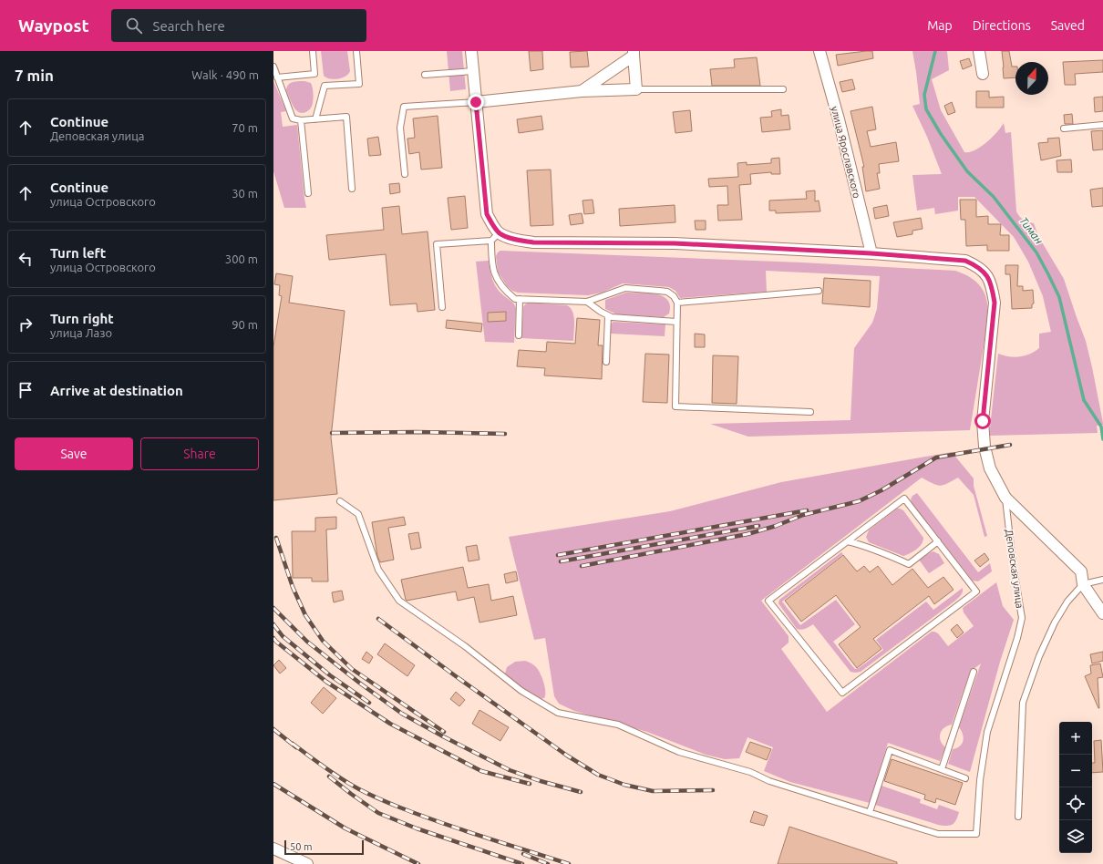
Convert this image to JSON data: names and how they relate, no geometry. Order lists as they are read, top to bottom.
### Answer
{
  "streets": {
    "street": ["улица Ярославского", "Деповская улица"]
  },
  "crossings": [
    ["улица Ярославского", "Деповская улица"]
  ],
  "water": ["Тиман"],
  "scale_bar": "50 m",
  "north": "top",
  "page": {
    "header": "Waypost",
    "search": "Search here",
    "nav": ["Map", "Directions", "Saved"],
    "heading": ["7 min", "Walk · 490 m"],
    "list": [
      ["Continue", "Деповская улица", "70 m"],
      ["Continue", "улица Островского", "30 m"],
      ["Turn left", "улица Островского", "300 m"],
      ["Turn right", "улица Лазо", "90 m"],
      "Arrive at destination"
    ],
    "buttons": ["Save", "Share"],
    "map_buttons": ["+", "−"],
    "scale": "50 m"
  }
}
